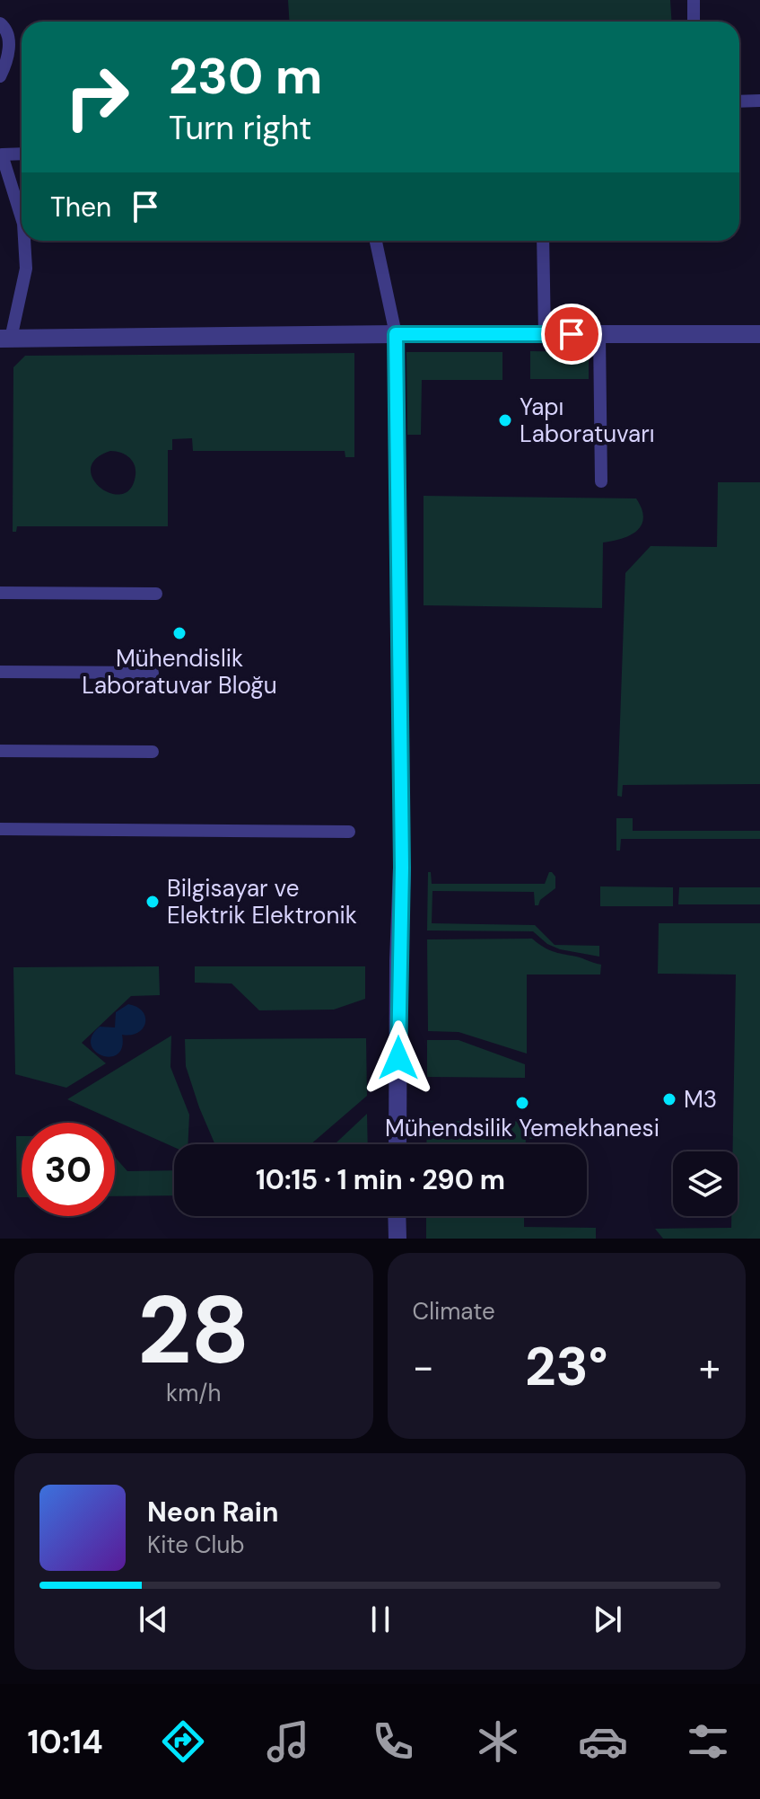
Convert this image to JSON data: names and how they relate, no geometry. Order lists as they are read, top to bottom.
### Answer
{
  "places": [
    "Yapı Laboratuvarı",
    "Mühendislik Laboratuvar Bloğu",
    "Bilgisayar ve Elektrik Elektronik",
    "M3",
    "Mühendsilik Yemekhanesi"
  ],
  "page": {
    "turn": ["230 m", "Turn right"],
    "then": "Then",
    "limit": "30",
    "trip": "10:15 · 1 min · 290 m",
    "tile": [
      ["28", "km/h"],
      "Climate"
    ],
    "heat": ["−", "23°", "+"],
    "song": ["Neon Rain", "Kite Club"],
    "tabs": "10:14"
  }
}
